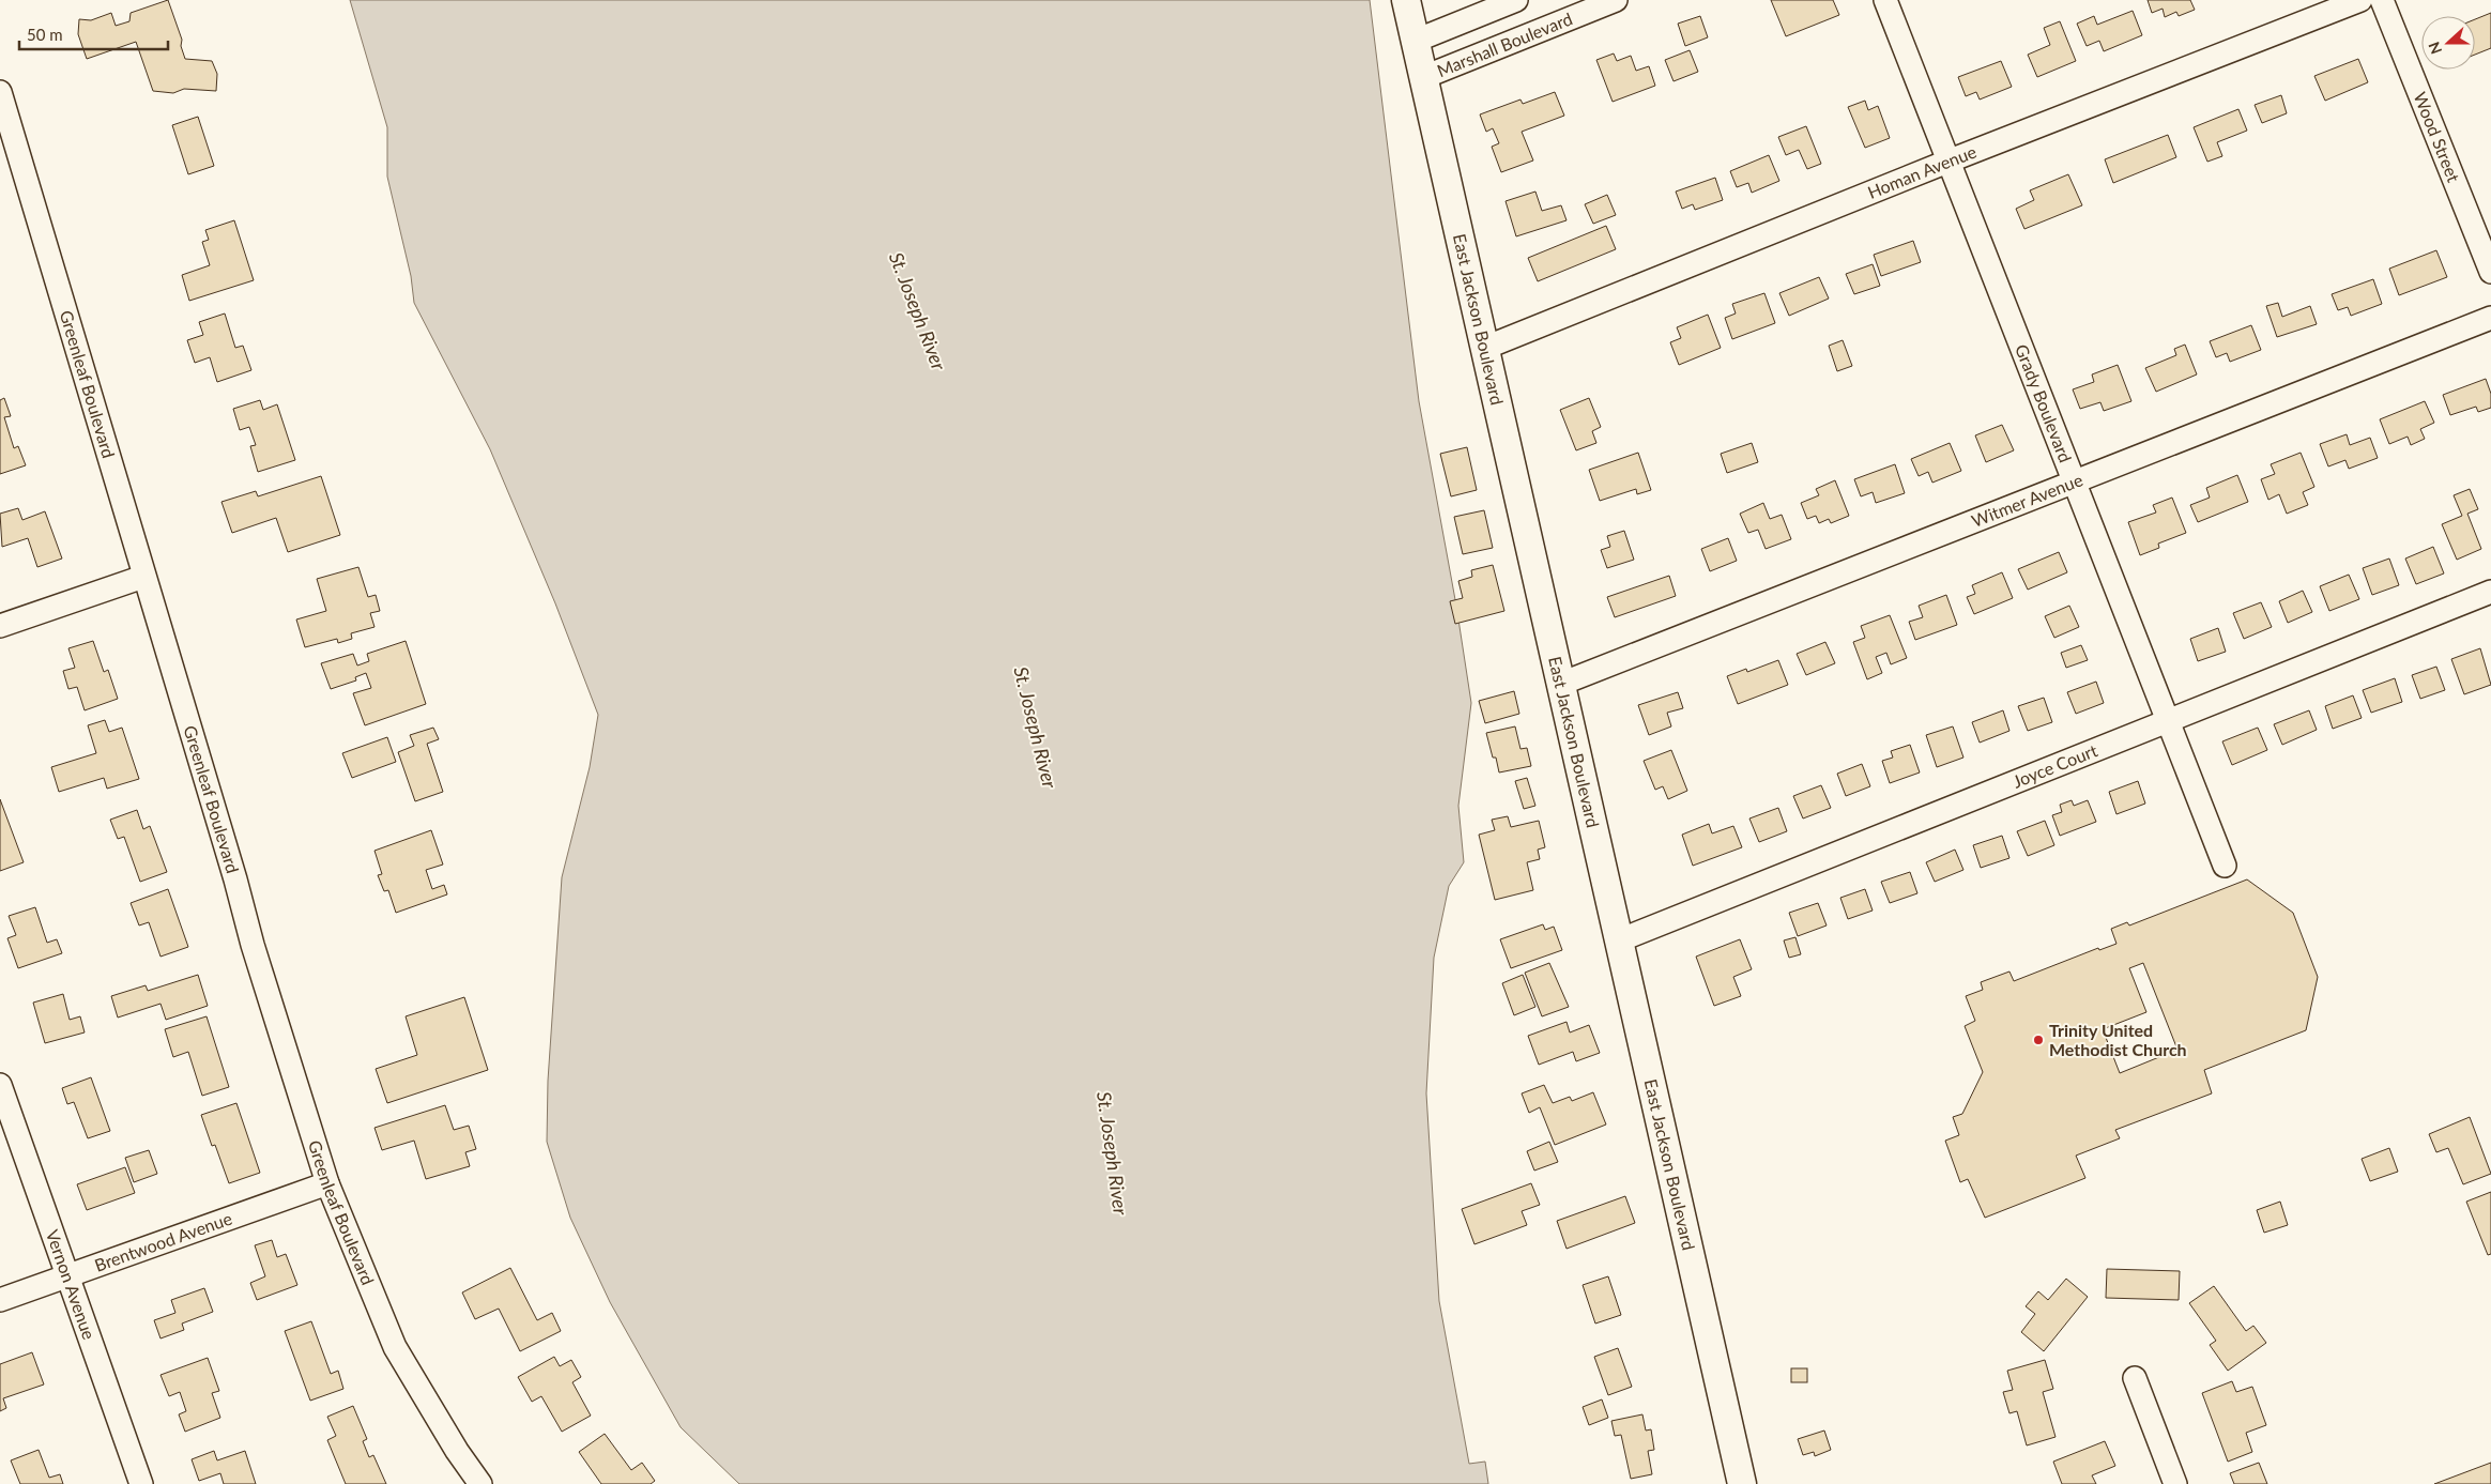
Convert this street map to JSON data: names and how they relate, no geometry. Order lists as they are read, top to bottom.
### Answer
{
  "streets": {
    "main road": ["East Jackson Boulevard"],
    "street": [
      "Marshall Boulevard",
      "Wood Street",
      "Homan Avenue",
      "Greenleaf Boulevard",
      "Grady Boulevard",
      "Witmer Avenue",
      "Joyce Court",
      "Brentwood Avenue",
      "Vernon Avenue"
    ]
  },
  "crossings": [
    ["Marshall Boulevard", "East Jackson Boulevard"],
    ["Homan Avenue", "East Jackson Boulevard"],
    ["Homan Avenue", "Grady Boulevard"],
    ["East Jackson Boulevard", "Witmer Avenue"],
    ["East Jackson Boulevard", "Joyce Court"],
    ["Greenleaf Boulevard", "Brentwood Avenue"],
    ["Grady Boulevard", "Witmer Avenue"],
    ["Grady Boulevard", "Joyce Court"],
    ["Brentwood Avenue", "Vernon Avenue"]
  ],
  "water": ["St. Joseph River"],
  "places": ["Trinity United Methodist Church"],
  "scale_bar": "50 m",
  "north": "left"
}
